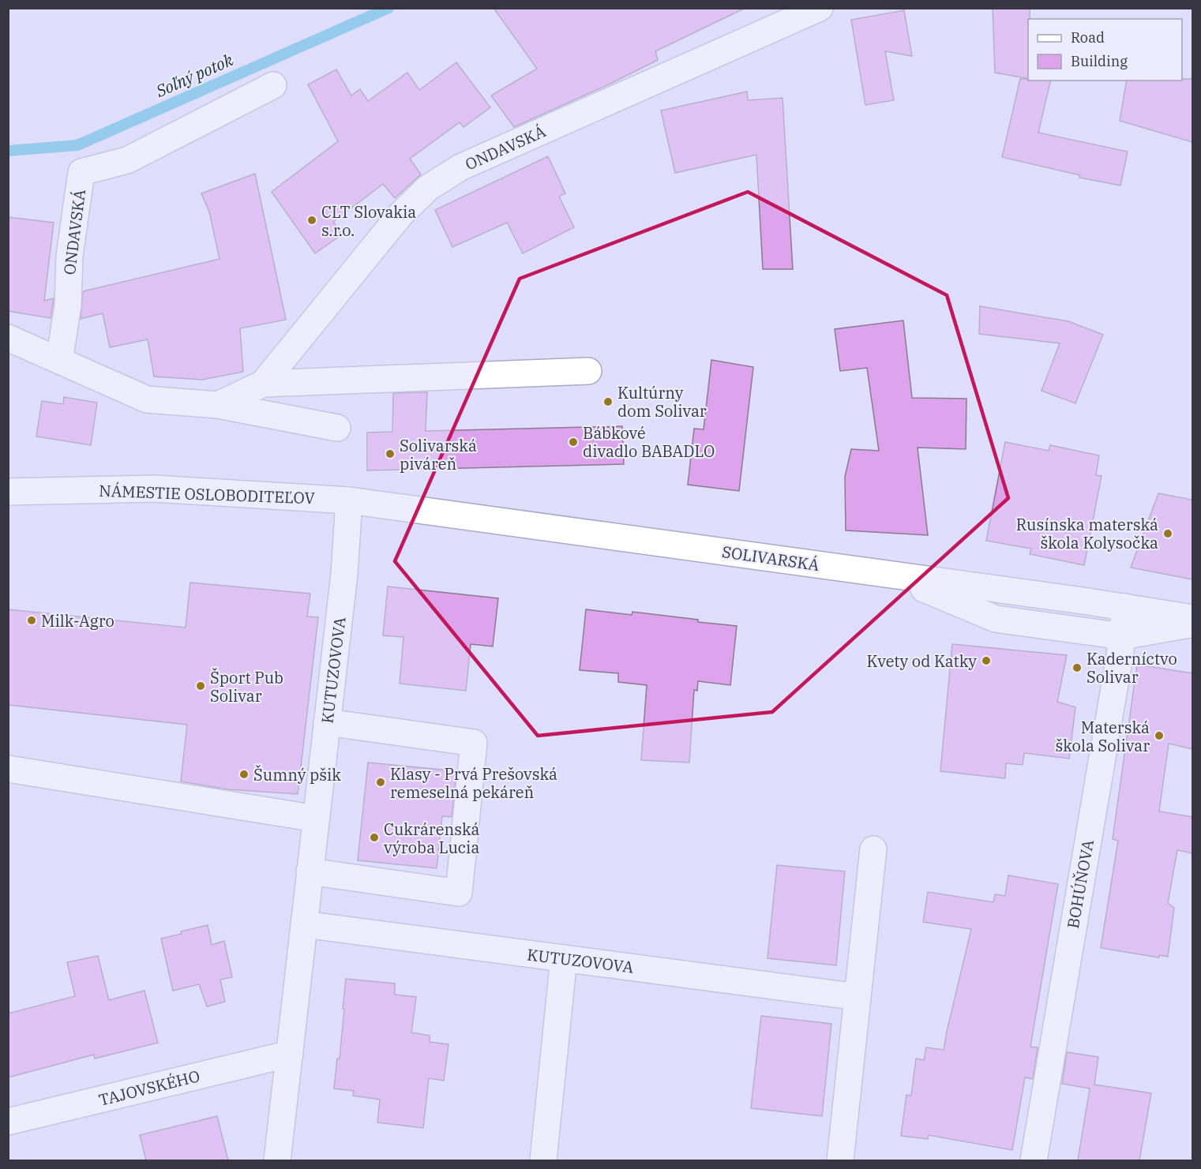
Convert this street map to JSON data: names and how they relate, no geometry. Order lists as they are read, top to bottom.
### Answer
{
  "streets": {
    "street": [
      "ONDAVSKÁ",
      "NÁMESTIE OSLOBODITEĽOV",
      "SOLIVARSKÁ",
      "KUTUZOVOVA",
      "BOHÚŇOVA",
      "TAJOVSKÉHO"
    ]
  },
  "crossings": [
    ["NÁMESTIE OSLOBODITEĽOV", "SOLIVARSKÁ"],
    ["NÁMESTIE OSLOBODITEĽOV", "KUTUZOVOVA"],
    ["SOLIVARSKÁ", "KUTUZOVOVA"],
    ["SOLIVARSKÁ", "BOHÚŇOVA"],
    ["KUTUZOVOVA", "TAJOVSKÉHO"]
  ],
  "water": ["Soľný potok"],
  "places": [
    "CLT Slovakia s.r.o.",
    "Kultúrny dom Solivar",
    "Bábkové divadlo BABADLO",
    "Solivarská piváreň",
    "Rusínska materská škola Kolysočka",
    "Milk-Agro",
    "Kvety od Katky",
    "Kaderníctvo Solivar",
    "Šport Pub Solivar",
    "Materská škola Solivar",
    "Šumný pšik",
    "Klasy - Prvá Prešovská remeselná pekáreň",
    "Cukrárenská výroba Lucia"
  ],
  "legend": ["Road", "Building"]
}
